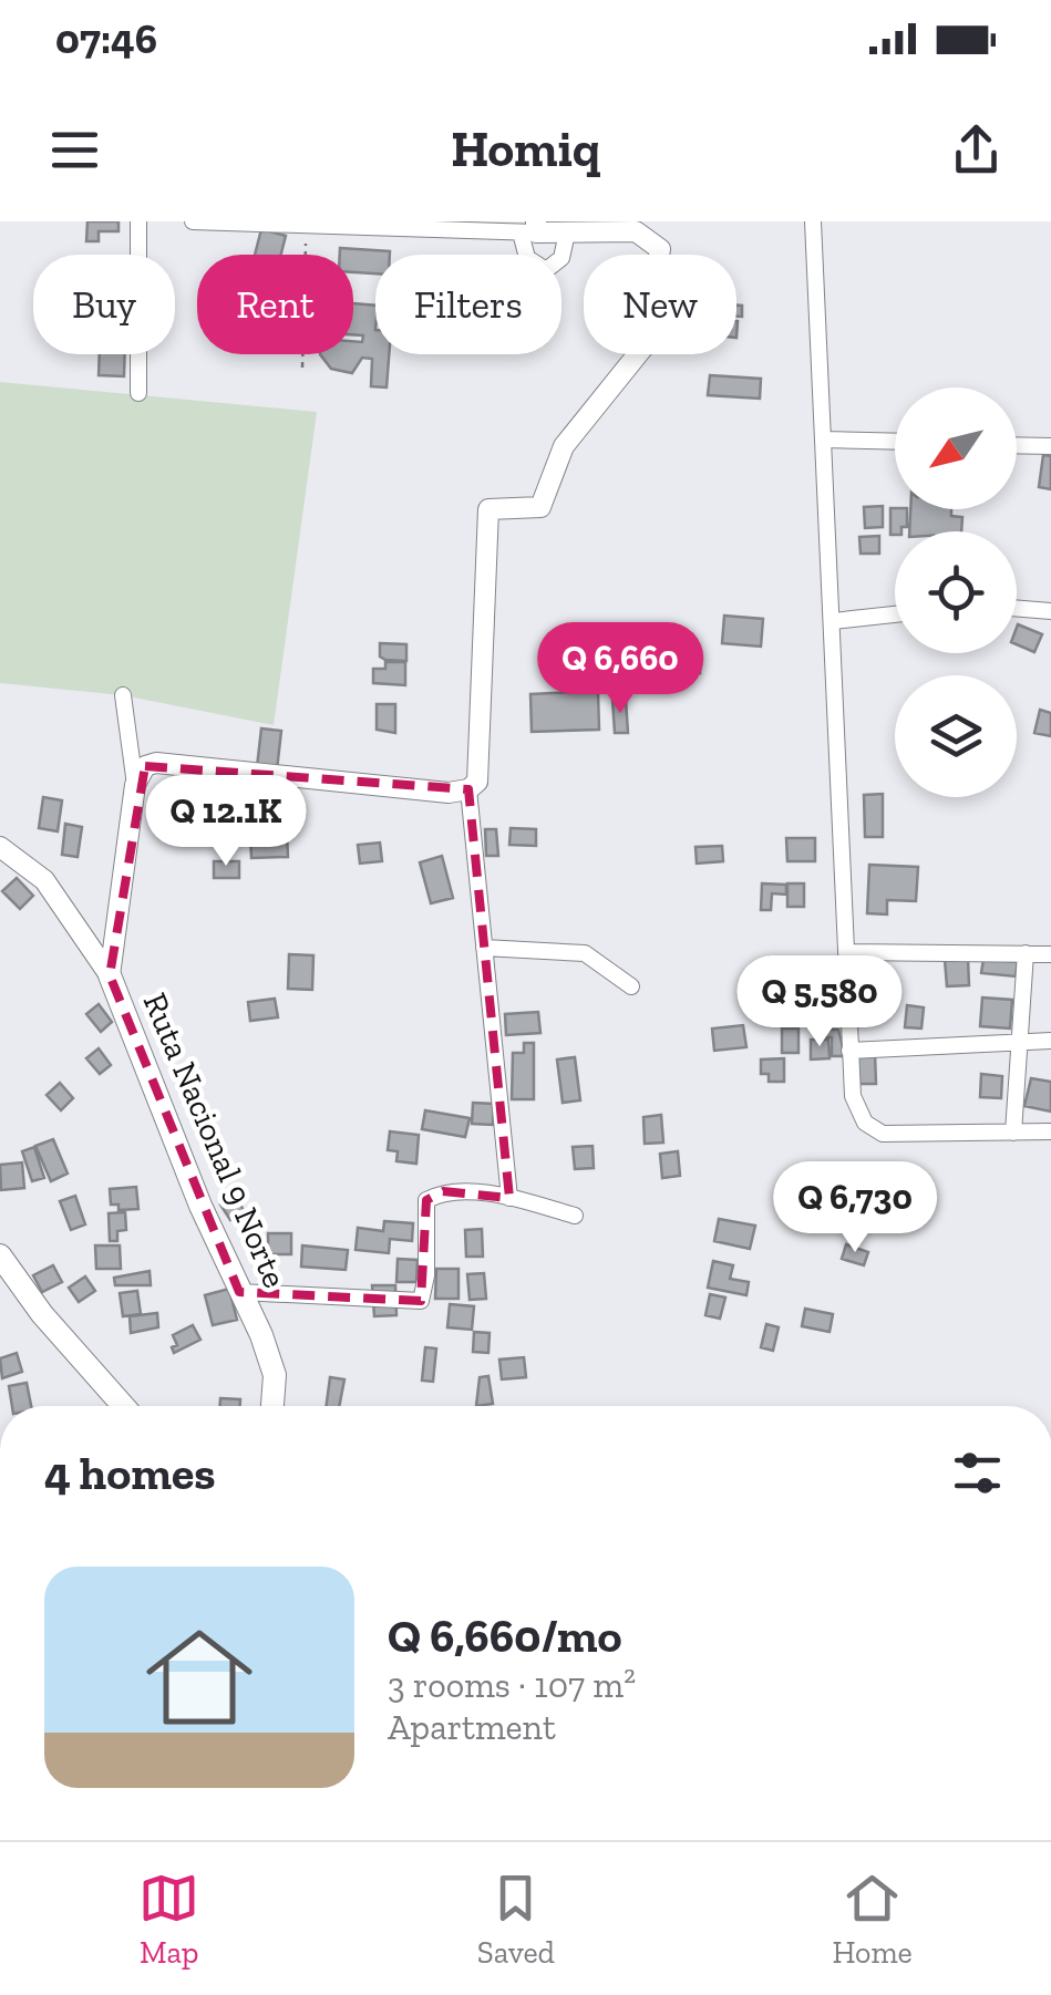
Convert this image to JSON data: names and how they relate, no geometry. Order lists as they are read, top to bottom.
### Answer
{
  "streets": {
    "main road": ["Ruta Nacional 9 Norte"]
  },
  "north": "bottom left",
  "page": {
    "status": "07:46",
    "header": "Homiq",
    "chip": [
      "Buy",
      "Rent",
      "Filters",
      "New"
    ],
    "price": [
      "Q 6,660",
      "Q 12.1K",
      "Q 5,580",
      "Q 6,730"
    ],
    "heading": "4 homes",
    "list": [
      {
        "name": "Q 6,660/mo",
        "note": "3 rooms · 107 m² · Apartment"
      }
    ],
    "tabs": ["Map", "Saved", "Home"]
  }
}
